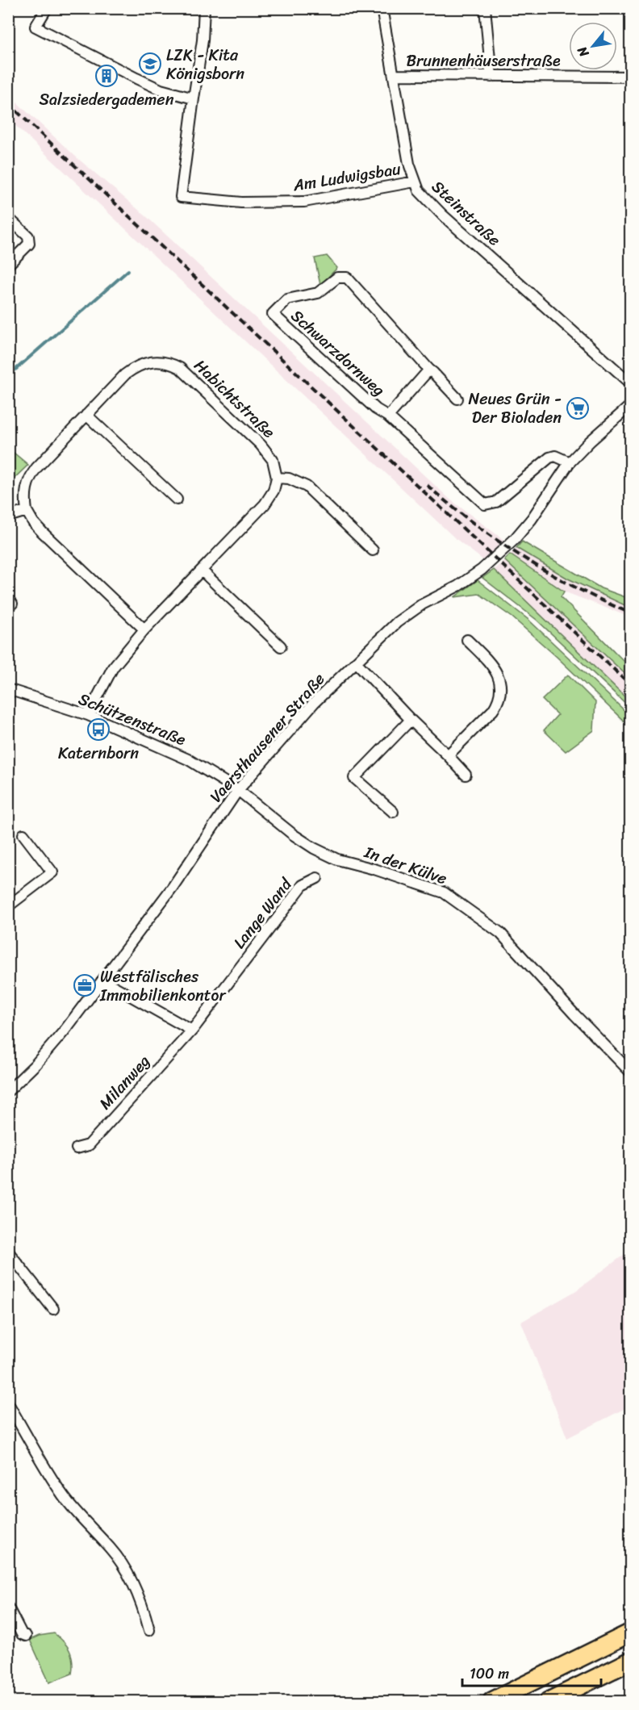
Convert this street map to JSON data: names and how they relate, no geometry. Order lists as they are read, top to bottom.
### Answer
{
  "streets": {
    "street": [
      "Brunnenhäuserstraße",
      "Am Ludwigsbau",
      "Steinstraße",
      "Schwarzdornweg",
      "Habichtstraße",
      "Schützenstraße",
      "Vaersthausener Straße",
      "In der Külve",
      "Lange Wand",
      "Milanweg"
    ]
  },
  "crossings": [
    ["Brunnenhäuserstraße", "Steinstraße"],
    ["Am Ludwigsbau", "Steinstraße"],
    ["Schwarzdornweg", "Vaersthausener Straße"],
    ["Schützenstraße", "Vaersthausener Straße"],
    ["Schützenstraße", "In der Külve"],
    ["Vaersthausener Straße", "In der Külve"],
    ["Lange Wand", "Milanweg"]
  ],
  "places": {
    "school or university": ["LZK - Kita Königsborn"],
    "building": ["Salzsiedergademen"],
    "supermarket": ["Neues Grün - Der Bioladen"],
    "bus stop": ["Katernborn"],
    "office": ["Westfälisches Immobilienkontor"]
  },
  "scale_bar": "100 m",
  "north": "bottom left"
}
